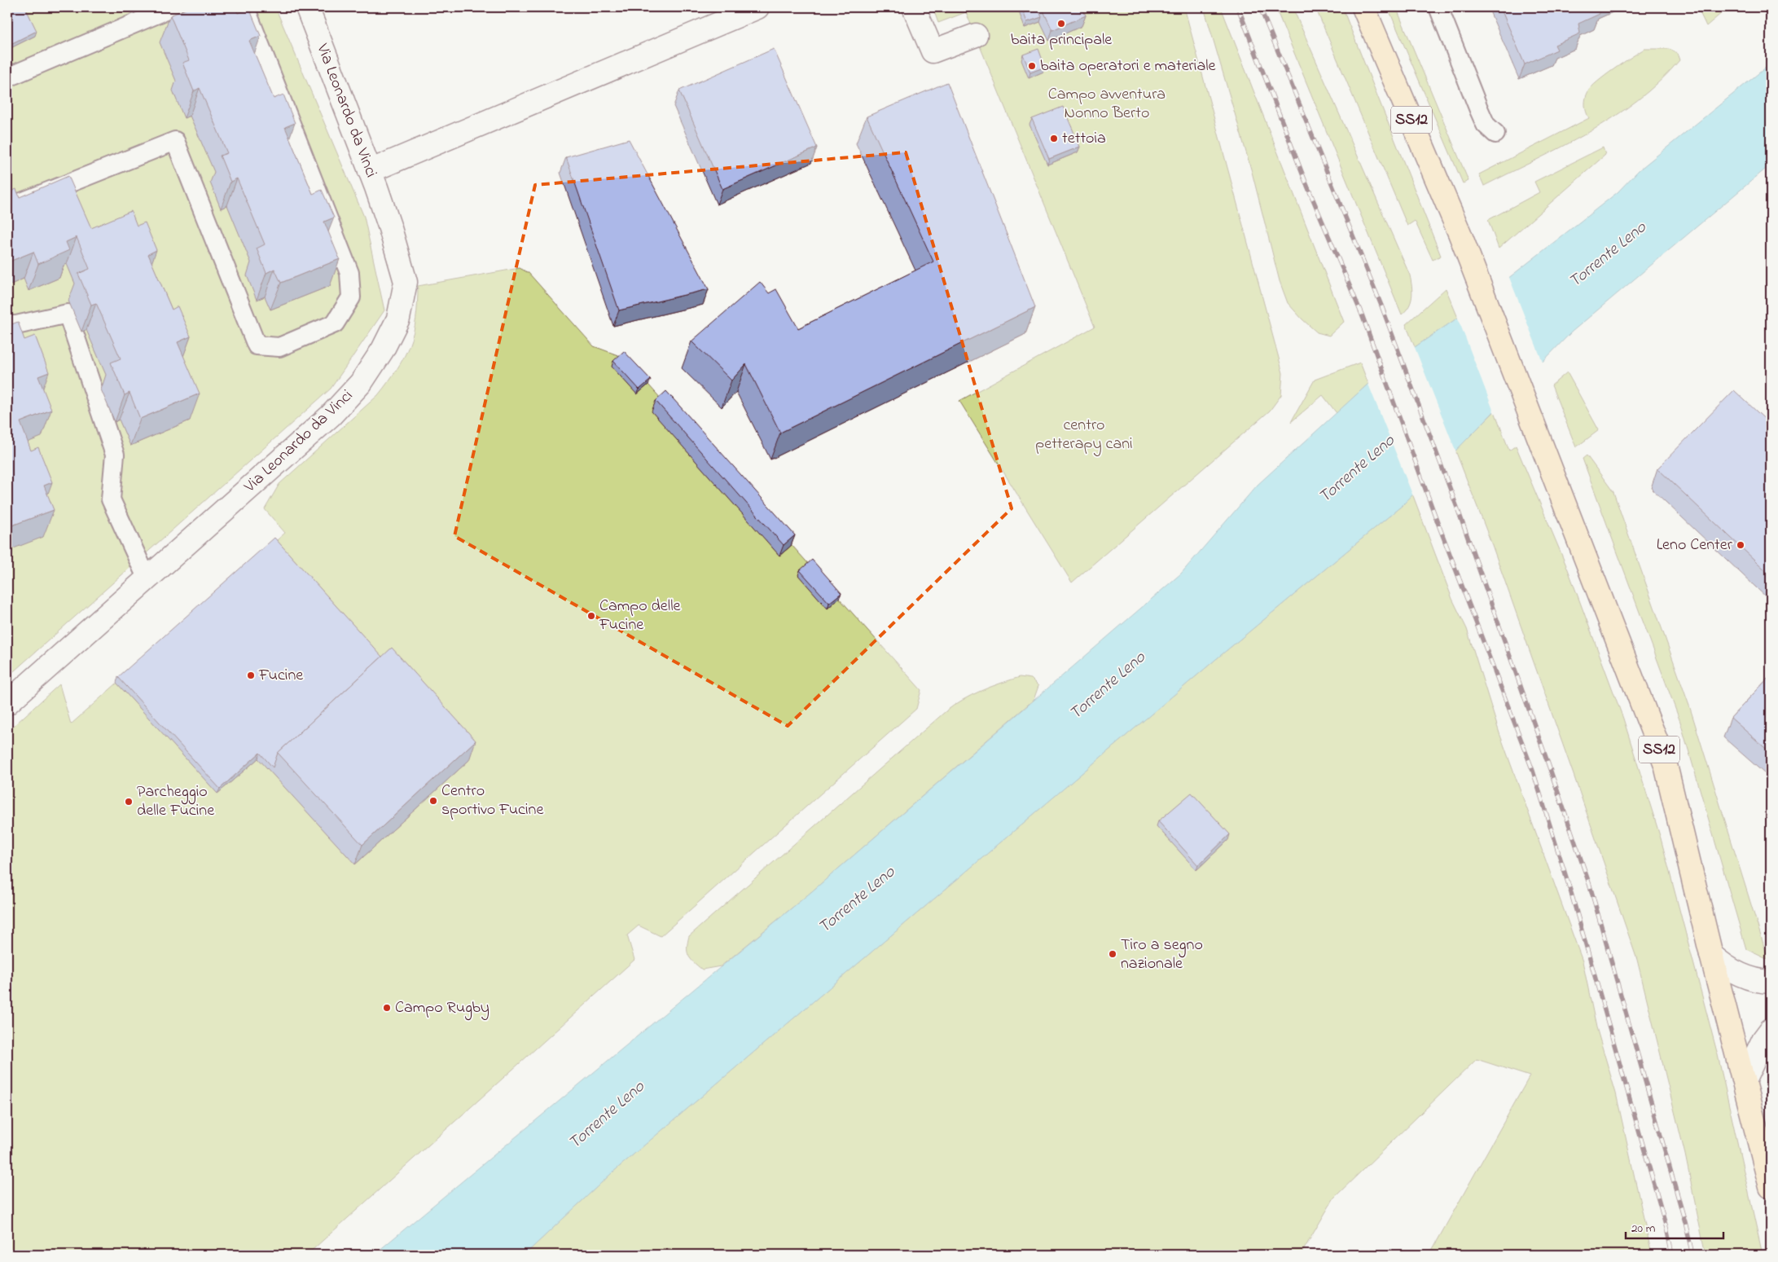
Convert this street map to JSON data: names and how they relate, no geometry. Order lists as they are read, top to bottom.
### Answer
{
  "streets": {
    "main road": ["SS12"],
    "street": ["Via Leonardo da Vinci"]
  },
  "water": ["Torrente Leno"],
  "parks": ["Campo avventura Nonno Berto", "centro petterapy cani"],
  "places": [
    "baita principale",
    "baita operatori e materiale",
    "tettoia",
    "Leno Center",
    "Campo delle Fucine",
    "Fucine",
    "Centro sportivo Fucine",
    "Parcheggio delle Fucine",
    "Tiro a segno nazionale",
    "Campo Rugby"
  ],
  "scale_bar": "20 m"
}
